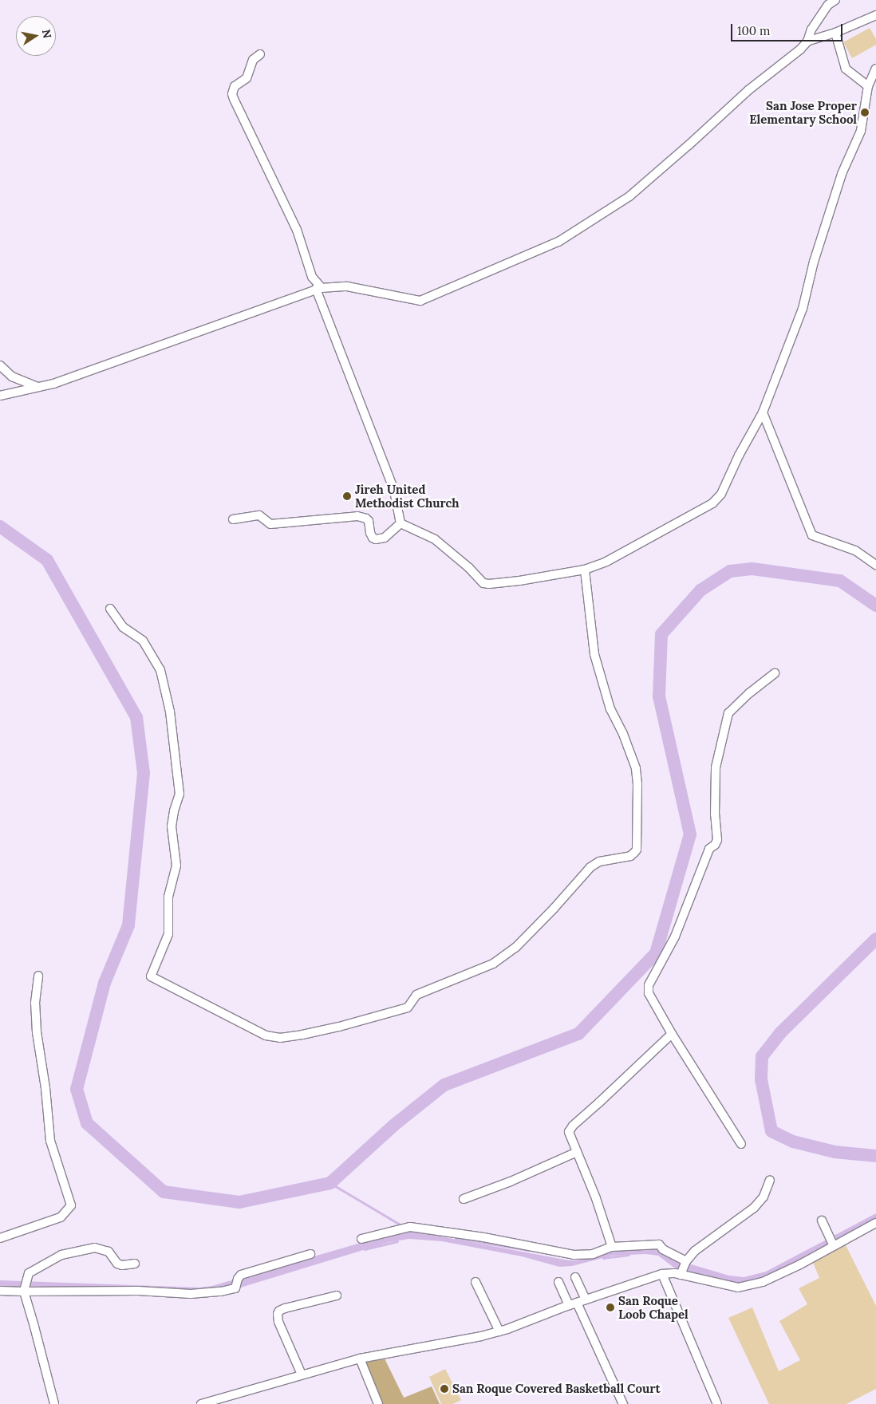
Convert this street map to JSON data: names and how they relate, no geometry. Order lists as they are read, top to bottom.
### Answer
{
  "places": [
    "San Jose Proper Elementary School",
    "Jireh United Methodist Church",
    "San Roque Loob Chapel",
    "San Roque Covered Basketball Court"
  ],
  "scale_bar": "100 m",
  "north": "right"
}
